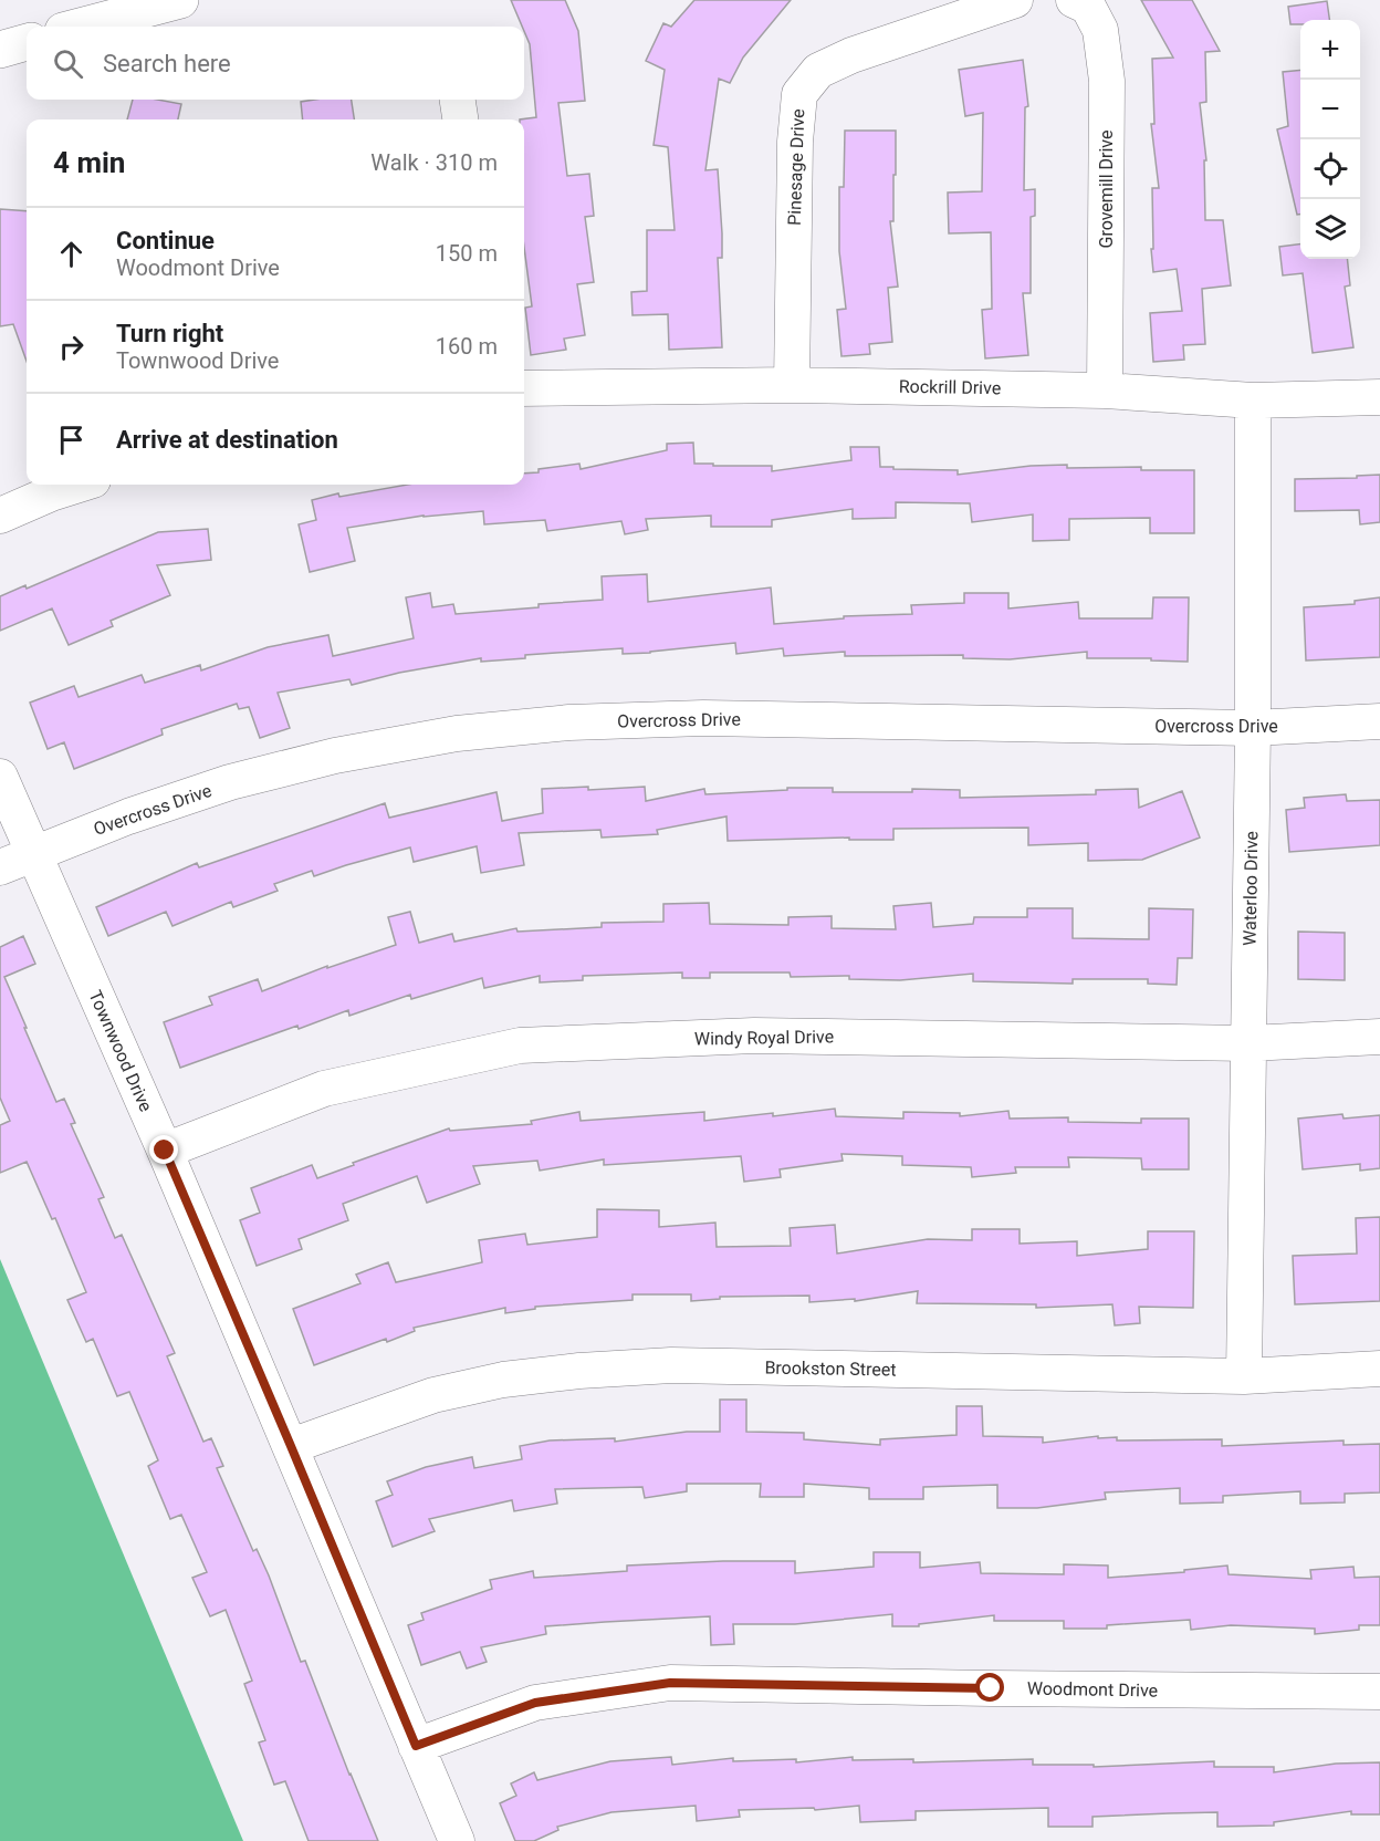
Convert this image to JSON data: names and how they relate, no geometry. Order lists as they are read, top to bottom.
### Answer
{
  "streets": {
    "street": [
      "Pinesage Drive",
      "Grovemill Drive",
      "Rockrill Drive",
      "Overcross Drive",
      "Waterloo Drive",
      "Windy Royal Drive",
      "Townwood Drive",
      "Brookston Street",
      "Woodmont Drive"
    ]
  },
  "crossings": [
    ["Pinesage Drive", "Rockrill Drive"],
    ["Grovemill Drive", "Rockrill Drive"],
    ["Rockrill Drive", "Waterloo Drive"],
    ["Overcross Drive", "Waterloo Drive"],
    ["Overcross Drive", "Townwood Drive"],
    ["Waterloo Drive", "Windy Royal Drive"],
    ["Waterloo Drive", "Brookston Street"],
    ["Windy Royal Drive", "Townwood Drive"],
    ["Townwood Drive", "Brookston Street"],
    ["Townwood Drive", "Woodmont Drive"]
  ],
  "page": {
    "map_buttons": ["+", "−"],
    "search": "Search here",
    "heading": ["4 min", "Walk · 310 m"],
    "list": [
      ["Continue", "Woodmont Drive", "150 m"],
      ["Turn right", "Townwood Drive", "160 m"],
      "Arrive at destination"
    ]
  }
}
